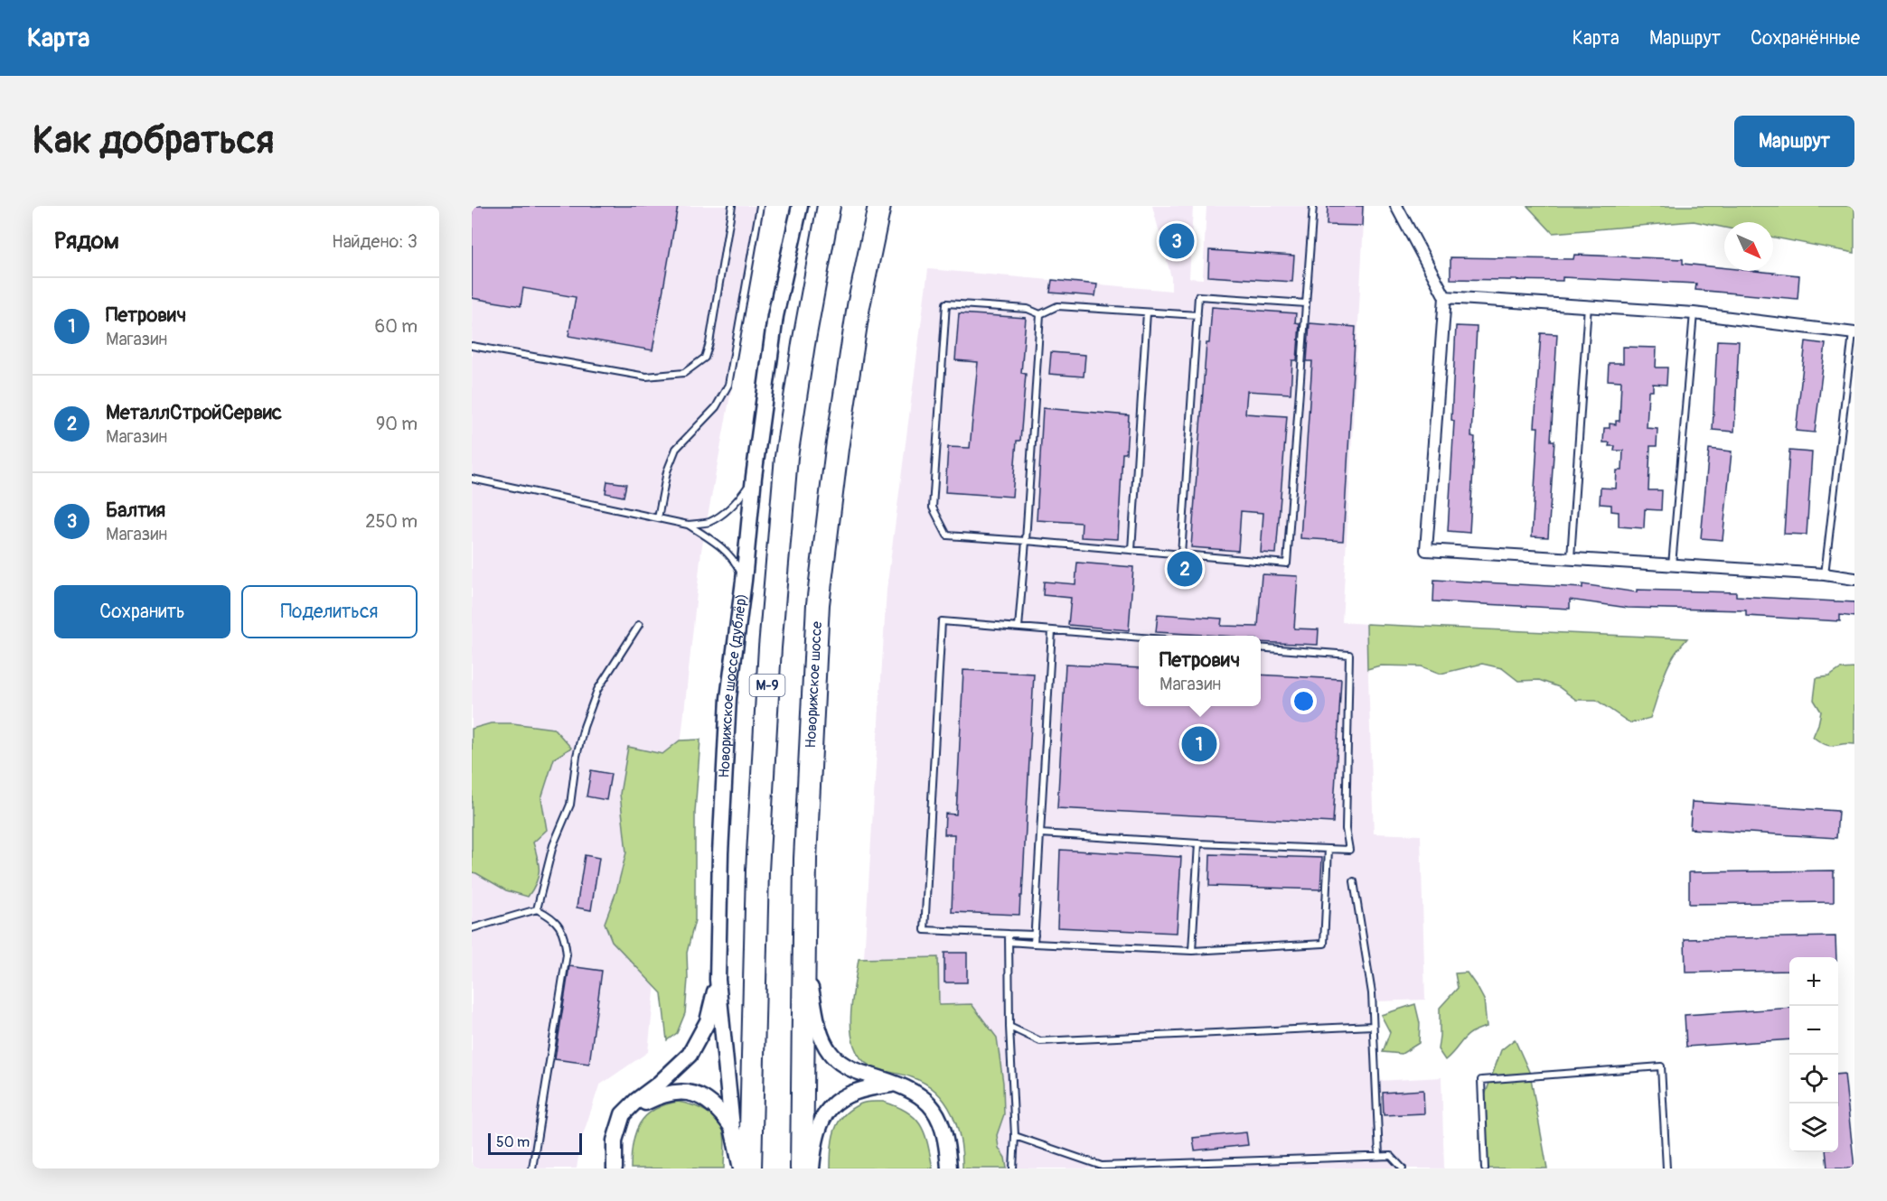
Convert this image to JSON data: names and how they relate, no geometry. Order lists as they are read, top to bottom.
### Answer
{
  "streets": {
    "highway": ["Новорижское шоссе", "М-9"],
    "street": ["Новорижское шоссе (дублёр)"]
  },
  "scale_bar": "50 m",
  "north": "bottom right",
  "page": {
    "header": "Карта",
    "nav": ["Карта", "Маршрут", "Сохранённые"],
    "buttons": [
      "Маршрут",
      ["Сохранить", "Поделиться"]
    ],
    "title": "Как добраться",
    "heading": ["Рядом", "Найдено: 3"],
    "pins": ["3", "2", "1"],
    "list": [
      {
        "mark": "1",
        "name": "Петрович",
        "note": "Магазин",
        "value": "60 m"
      },
      {
        "mark": "2",
        "name": "МеталлСтройСервис",
        "note": "Магазин",
        "value": "90 m"
      },
      {
        "mark": "3",
        "name": "Балтия",
        "note": "Магазин",
        "value": "250 m"
      }
    ],
    "popup": ["Петрович", "Магазин"],
    "map_buttons": ["+", "−"],
    "scale": "50 m"
  }
}
